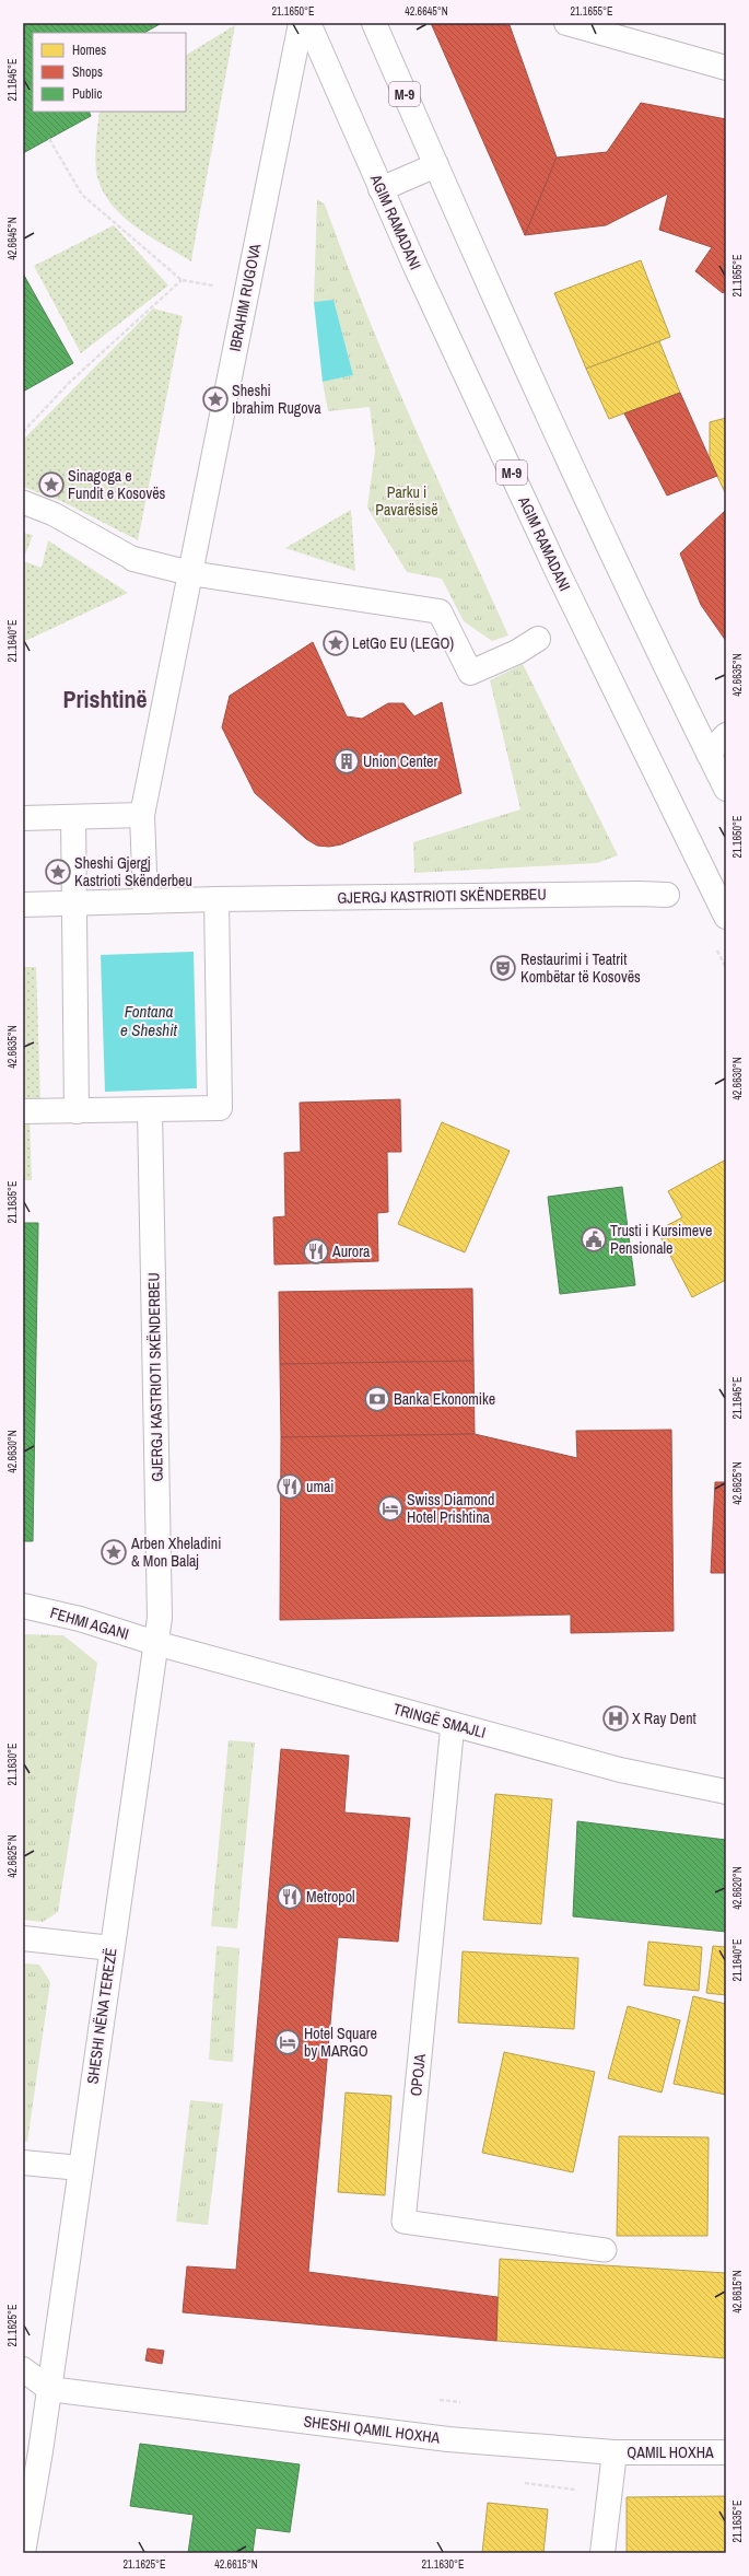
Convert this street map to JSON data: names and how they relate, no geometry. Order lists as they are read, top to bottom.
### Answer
{
  "streets": {
    "street": [
      "M-9",
      "AGIM RAMADANI",
      "IBRAHIM RUGOVA",
      "GJERGJ KASTRIOTI SKËNDERBEU",
      "FEHMI AGANI",
      "TRINGË SMAJLI",
      "SHESHI NËNA TEREZË",
      "SHESHI QAMIL HOXHA",
      "QAMIL HOXHA"
    ],
    "lane": ["OPOJA"]
  },
  "crossings": [
    ["GJERGJ KASTRIOTI SKËNDERBEU", "FEHMI AGANI"],
    ["GJERGJ KASTRIOTI SKËNDERBEU", "TRINGË SMAJLI"],
    ["GJERGJ KASTRIOTI SKËNDERBEU", "SHESHI NËNA TEREZË"],
    ["FEHMI AGANI", "TRINGË SMAJLI"],
    ["FEHMI AGANI", "SHESHI NËNA TEREZË"],
    ["TRINGË SMAJLI", "SHESHI NËNA TEREZË"],
    ["TRINGË SMAJLI", "OPOJA"],
    ["SHESHI NËNA TEREZË", "SHESHI QAMIL HOXHA"],
    ["SHESHI QAMIL HOXHA", "QAMIL HOXHA"]
  ],
  "districts": ["Prishtinë"],
  "water": ["Fontana e Sheshit"],
  "parks": ["Parku i Pavarësisë"],
  "places": {
    "place": [
      "Sheshi Ibrahim Rugova",
      "Sinagoga e Fundit e Kosovës",
      "LetGo EU (LEGO)",
      "Sheshi Gjergj Kastrioti Skënderbeu",
      "Arben Xheladini & Mon Balaj"
    ],
    "building": ["Union Center"],
    "theatre": ["Restaurimi i Teatrit Kombëtar të Kosovës"],
    "public building": ["Trusti i Kursimeve Pensionale"],
    "restaurant": ["Aurora", "umai", "Metropol"],
    "bank": ["Banka Ekonomike"],
    "hotel": ["Swiss Diamond Hotel Prishtina", "Hotel Square by MARGO"],
    "hospital": ["X Ray Dent"]
  },
  "legend": ["Homes", "Shops", "Public"],
  "coordinates": [
    "21.1650°E",
    "42.6645°N",
    "21.1655°E",
    "21.1645°E",
    "21.1640°E",
    "42.6635°N",
    "42.6630°N",
    "21.1635°E",
    "42.6625°N",
    "21.1630°E",
    "42.6620°N",
    "42.6615°N",
    "21.1625°E"
  ]
}
